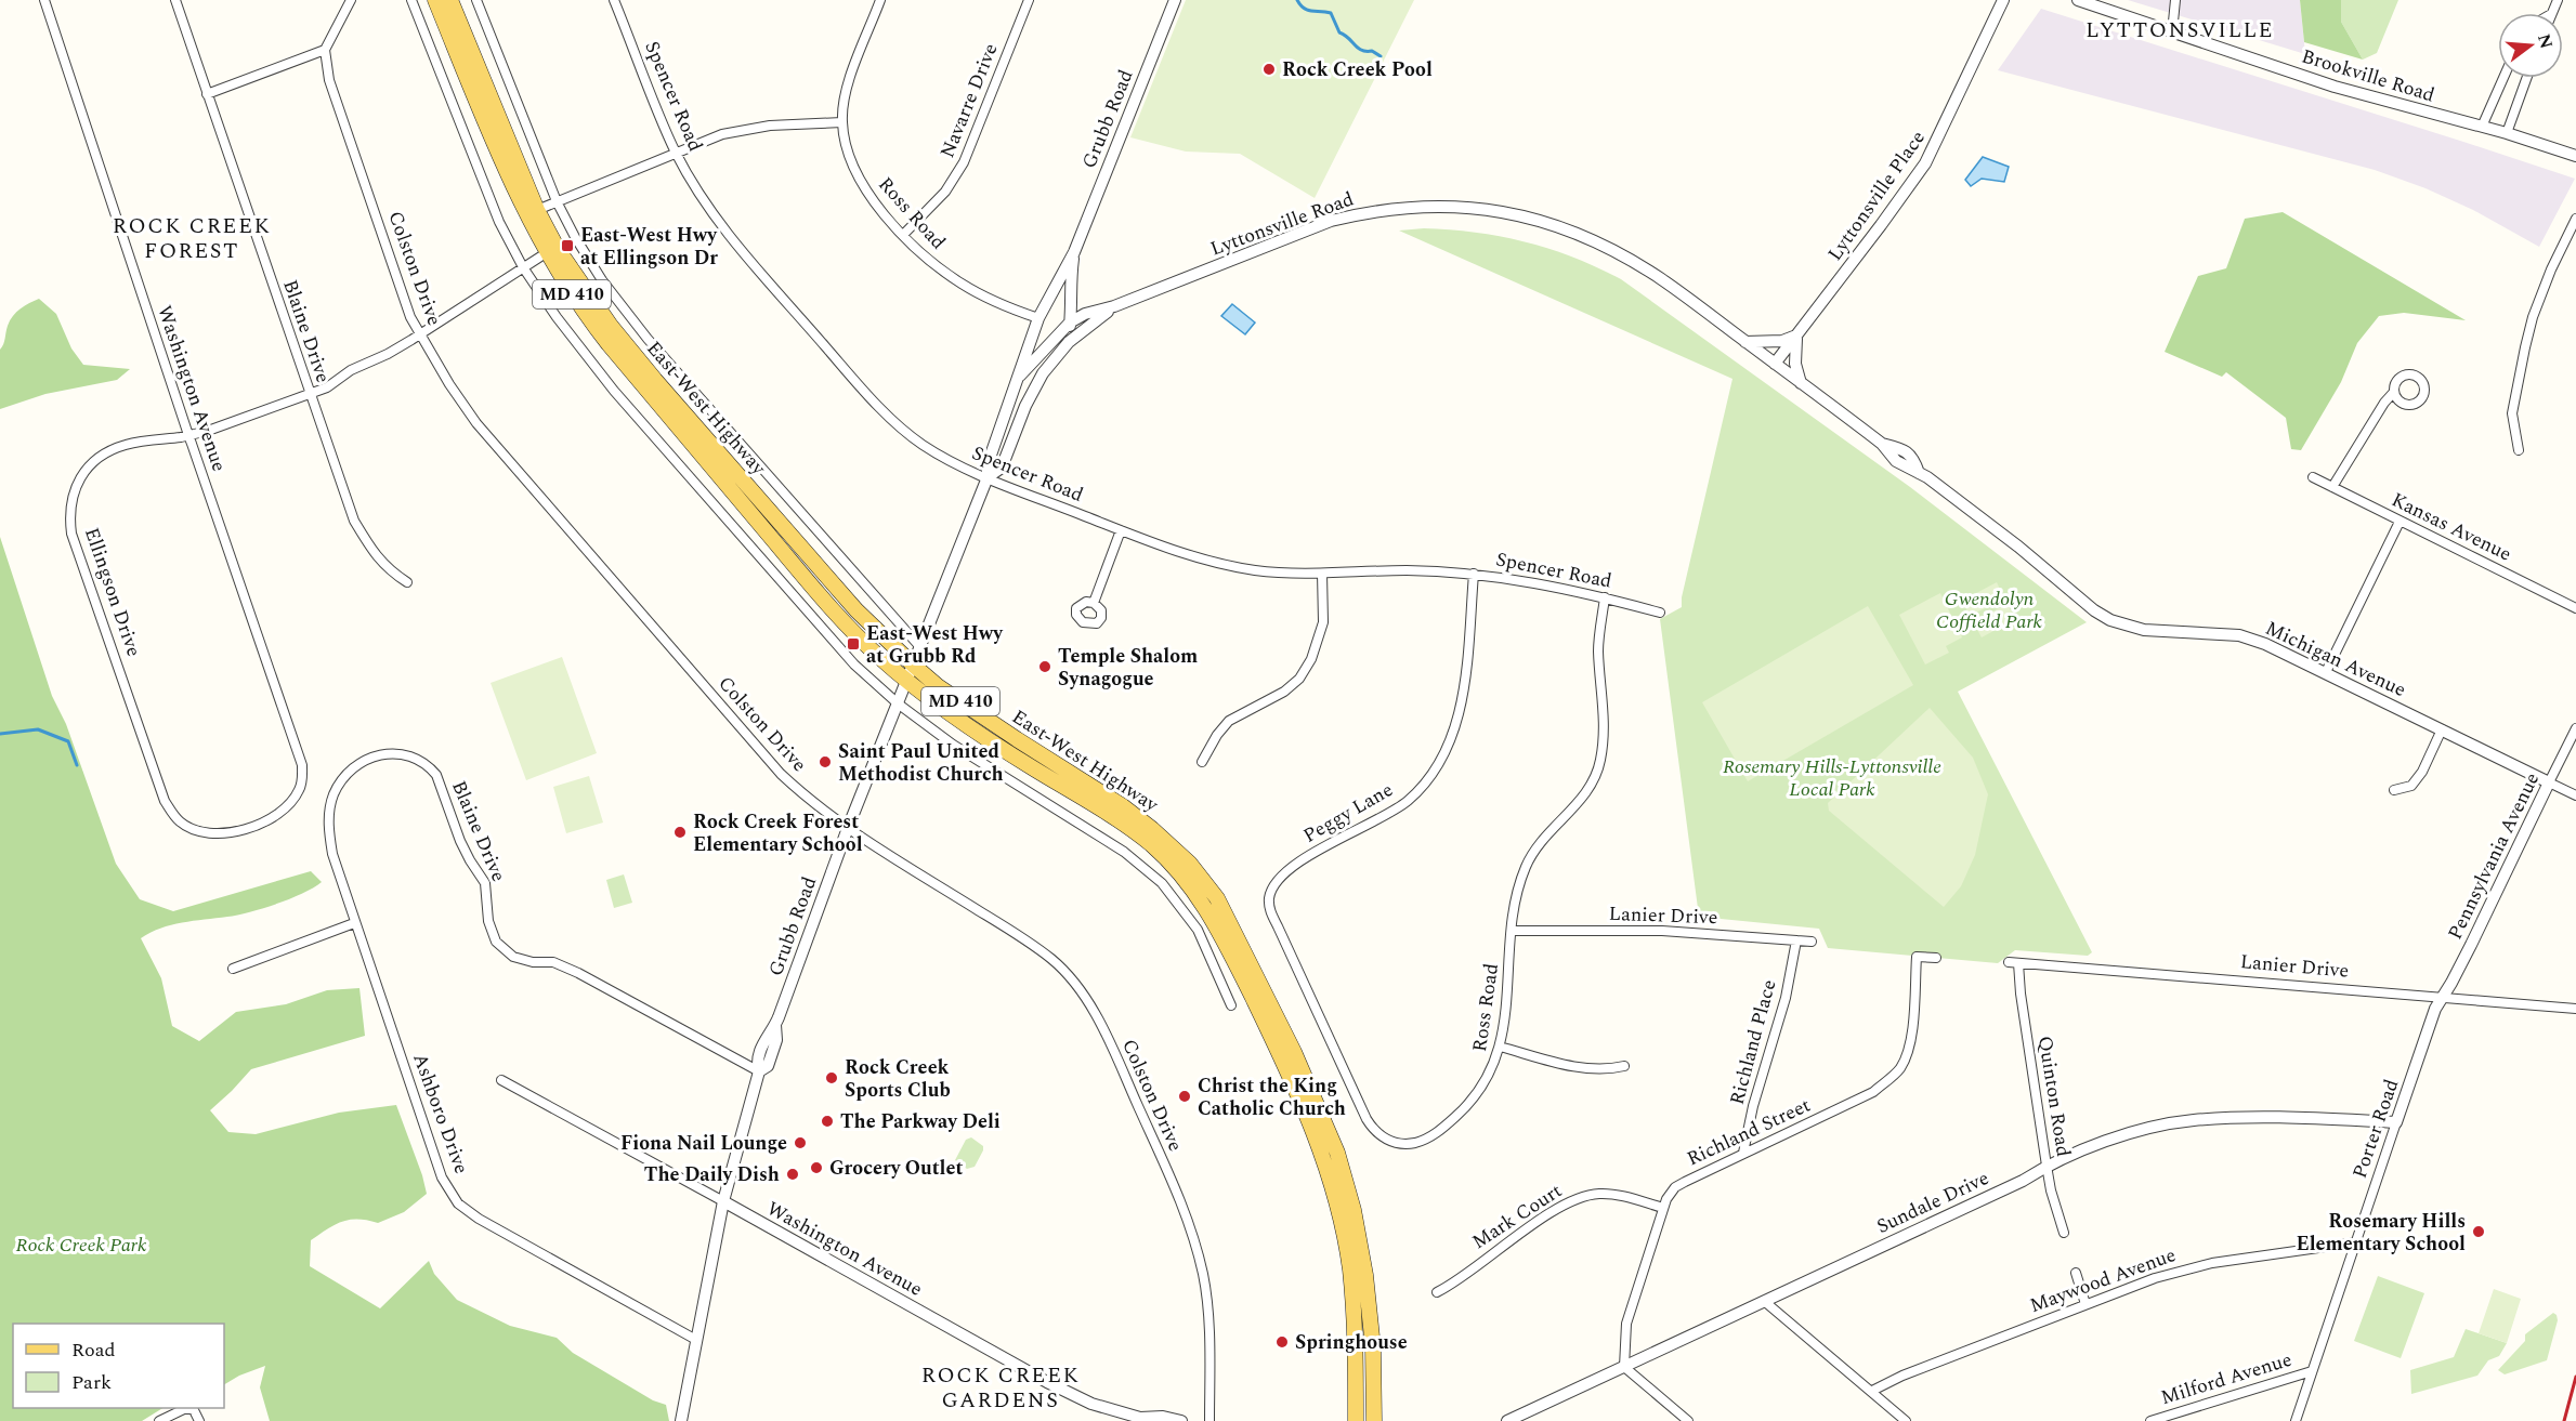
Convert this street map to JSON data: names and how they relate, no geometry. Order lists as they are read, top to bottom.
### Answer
{
  "streets": {
    "main road": ["MD 410", "East-West Highway"],
    "street": [
      "Brookville Road",
      "Spencer Road",
      "Navarre Drive",
      "Grubb Road",
      "Lyttonsville Place",
      "Ross Road",
      "Lyttonsville Road",
      "Colston Drive",
      "Blaine Drive",
      "Washington Avenue",
      "Kansas Avenue",
      "Ellingson Drive",
      "Michigan Avenue",
      "Peggy Lane",
      "Pennsylvania Avenue",
      "Lanier Drive",
      "Richland Place",
      "Quinton Road",
      "Ashboro Drive",
      "Porter Road",
      "Richland Street",
      "Sundale Drive",
      "Mark Court",
      "Maywood Avenue",
      "Milford Avenue"
    ]
  },
  "crossings": [
    ["Spencer Road", "Grubb Road"],
    ["Spencer Road", "Ross Road"],
    ["Spencer Road", "Peggy Lane"],
    ["Navarre Drive", "Ross Road"],
    ["Grubb Road", "Ross Road"],
    ["Grubb Road", "Lyttonsville Road"],
    ["Grubb Road", "Colston Drive"],
    ["Grubb Road", "Blaine Drive"],
    ["Grubb Road", "Washington Avenue"],
    ["Grubb Road", "East-West Highway"],
    ["Grubb Road", "Ashboro Drive"],
    ["Lyttonsville Place", "Lyttonsville Road"],
    ["Lyttonsville Place", "Michigan Avenue"],
    ["Ross Road", "Peggy Lane"],
    ["Ross Road", "Lanier Drive"],
    ["Lyttonsville Road", "Michigan Avenue"],
    ["Colston Drive", "Ellingson Drive"],
    ["Blaine Drive", "Ellingson Drive"],
    ["Blaine Drive", "Ashboro Drive"],
    ["Washington Avenue", "Ellingson Drive"],
    ["East-West Highway", "Ellingson Drive"],
    ["Michigan Avenue", "Pennsylvania Avenue"],
    ["Pennsylvania Avenue", "Lanier Drive"],
    ["Pennsylvania Avenue", "Porter Road"],
    ["Lanier Drive", "Richland Place"],
    ["Lanier Drive", "Quinton Road"],
    ["Lanier Drive", "Porter Road"],
    ["Richland Place", "Richland Street"],
    ["Quinton Road", "Sundale Drive"],
    ["Porter Road", "Sundale Drive"],
    ["Porter Road", "Maywood Avenue"],
    ["Porter Road", "Milford Avenue"],
    ["Richland Street", "Sundale Drive"],
    ["Richland Street", "Mark Court"]
  ],
  "districts": ["LYTTONSVILLE", "ROCK CREEK FOREST", "ROCK CREEK GARDENS"],
  "parks": ["Gwendolyn Coffield Park", "Rosemary Hills-Lyttonsville Local Park", "Rock Creek Park"],
  "places": {
    "other": [
      "Rock Creek Pool",
      "Temple Shalom Synagogue",
      "Saint Paul United Methodist Church",
      "Rock Creek Forest Elementary School",
      "Rock Creek Sports Club",
      "Christ the King Catholic Church",
      "The Parkway Deli",
      "Fiona Nail Lounge",
      "Grocery Outlet",
      "The Daily Dish",
      "Rosemary Hills Elementary School",
      "Springhouse"
    ],
    "transit": ["East-West Hwy at Ellingson Dr", "East-West Hwy at Grubb Rd"]
  },
  "legend": ["Road", "Park"],
  "north": "right"
}
